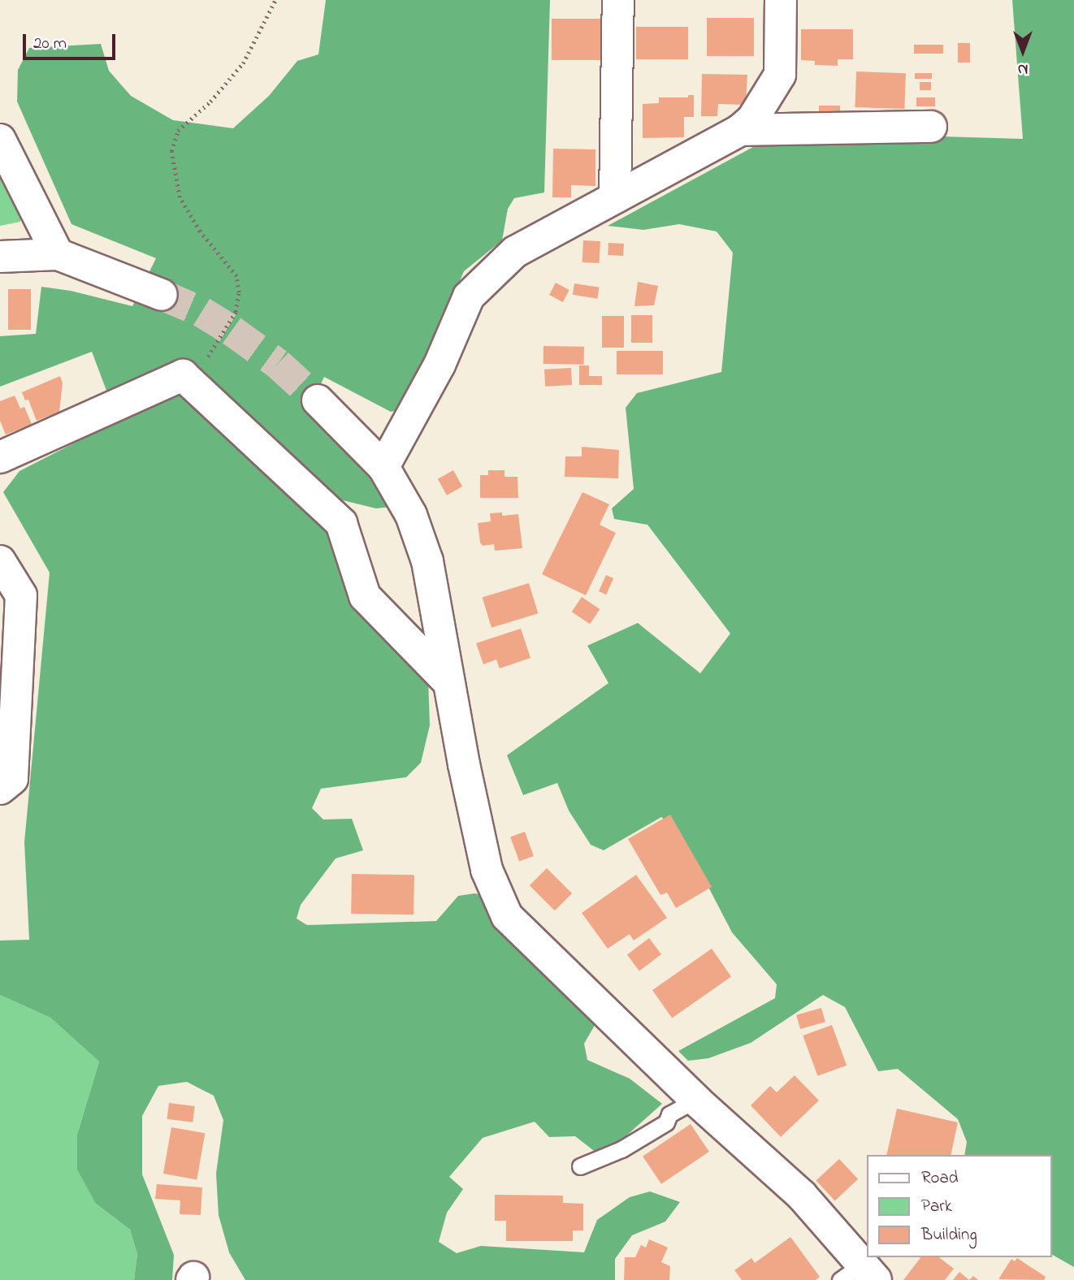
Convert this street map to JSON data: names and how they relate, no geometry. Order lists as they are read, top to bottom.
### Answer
{
  "legend": ["Road", "Park", "Building"],
  "scale_bar": "20 m",
  "north": "bottom"
}
